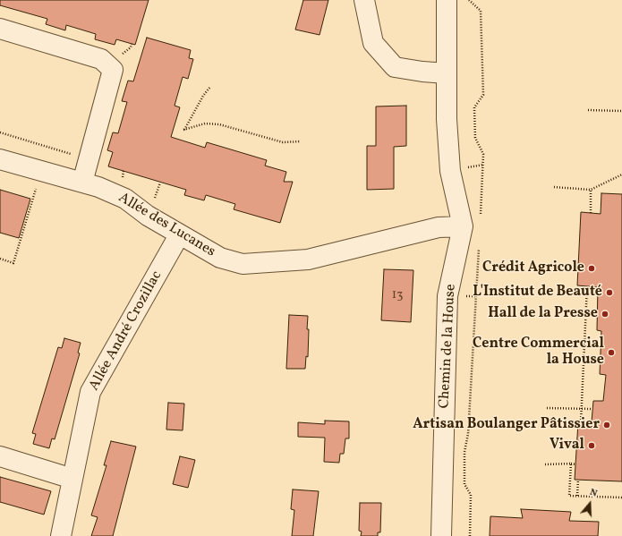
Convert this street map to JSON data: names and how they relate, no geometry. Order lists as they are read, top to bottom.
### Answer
{
  "streets": {
    "street": ["Allée des Lucanes", "Allée André Crozillac", "Chemin de la House"]
  },
  "crossings": [
    ["Allée des Lucanes", "Allée André Crozillac"],
    ["Allée des Lucanes", "Chemin de la House"]
  ],
  "places": [
    "Crédit Agricole",
    "L'Institut de Beauté",
    "Hall de la Presse",
    "Centre Commercial la House",
    "Artisan Boulanger Pâtissier",
    "Vival"
  ],
  "house_numbers": ["13"],
  "north": "top"
}
